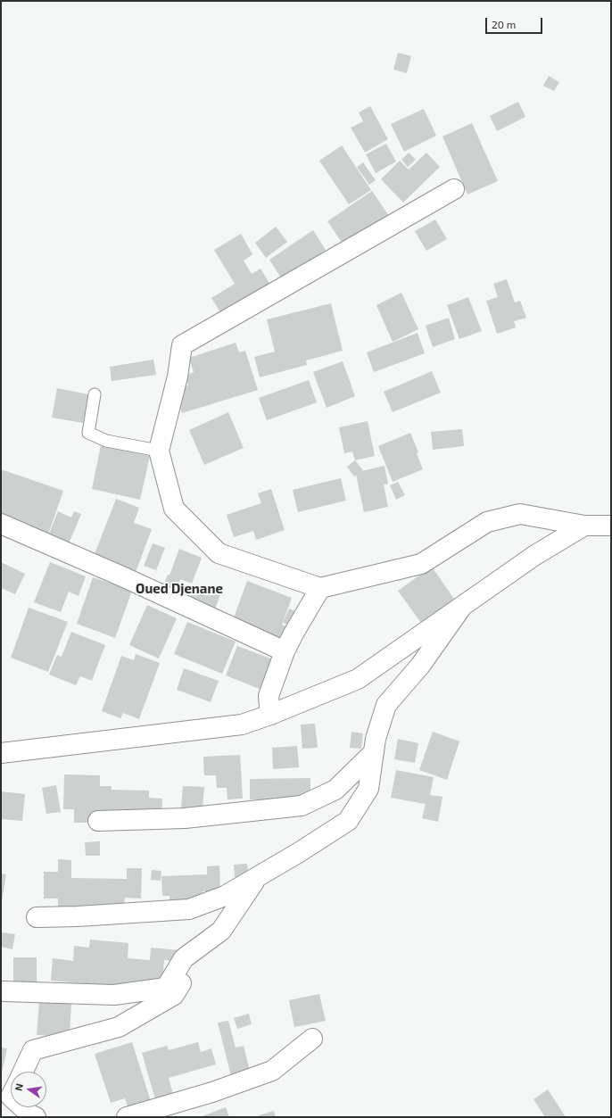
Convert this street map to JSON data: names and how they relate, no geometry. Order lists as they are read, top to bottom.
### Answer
{
  "districts": ["Oued Djenane"],
  "scale_bar": "20 m",
  "north": "left"
}
